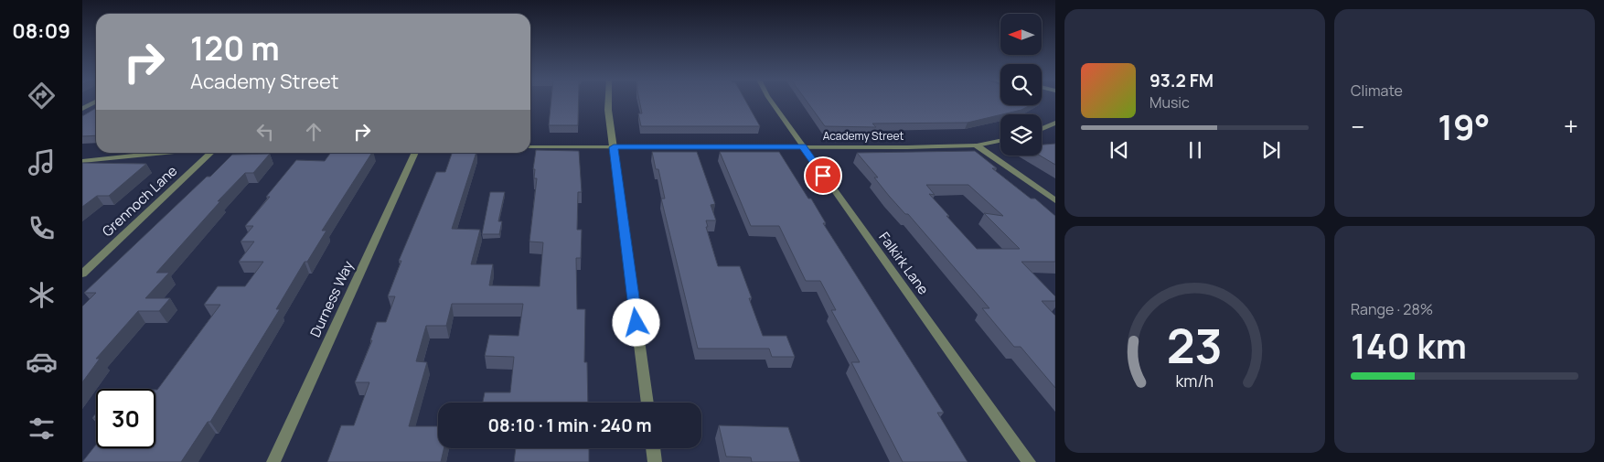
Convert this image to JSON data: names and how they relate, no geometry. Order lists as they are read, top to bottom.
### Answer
{
  "streets": {
    "street": [
      "Academy Street",
      "Grennoch Lane",
      "Falkirk Lane",
      "Durness Way"
    ]
  },
  "crossings": [
    ["Academy Street", "Falkirk Lane"]
  ],
  "north": "left",
  "page": {
    "tabs": "08:09",
    "tile": [
      "Climate",
      ["Range · 28%", "140 km"]
    ],
    "turn": ["120 m", "Academy Street"],
    "song": ["93.2 FM", "Music"],
    "heat": ["−", "19°", "+"],
    "limit": "30",
    "trip": "08:10 · 1 min · 240 m",
    "gauge": ["23", "km/h"]
  }
}
